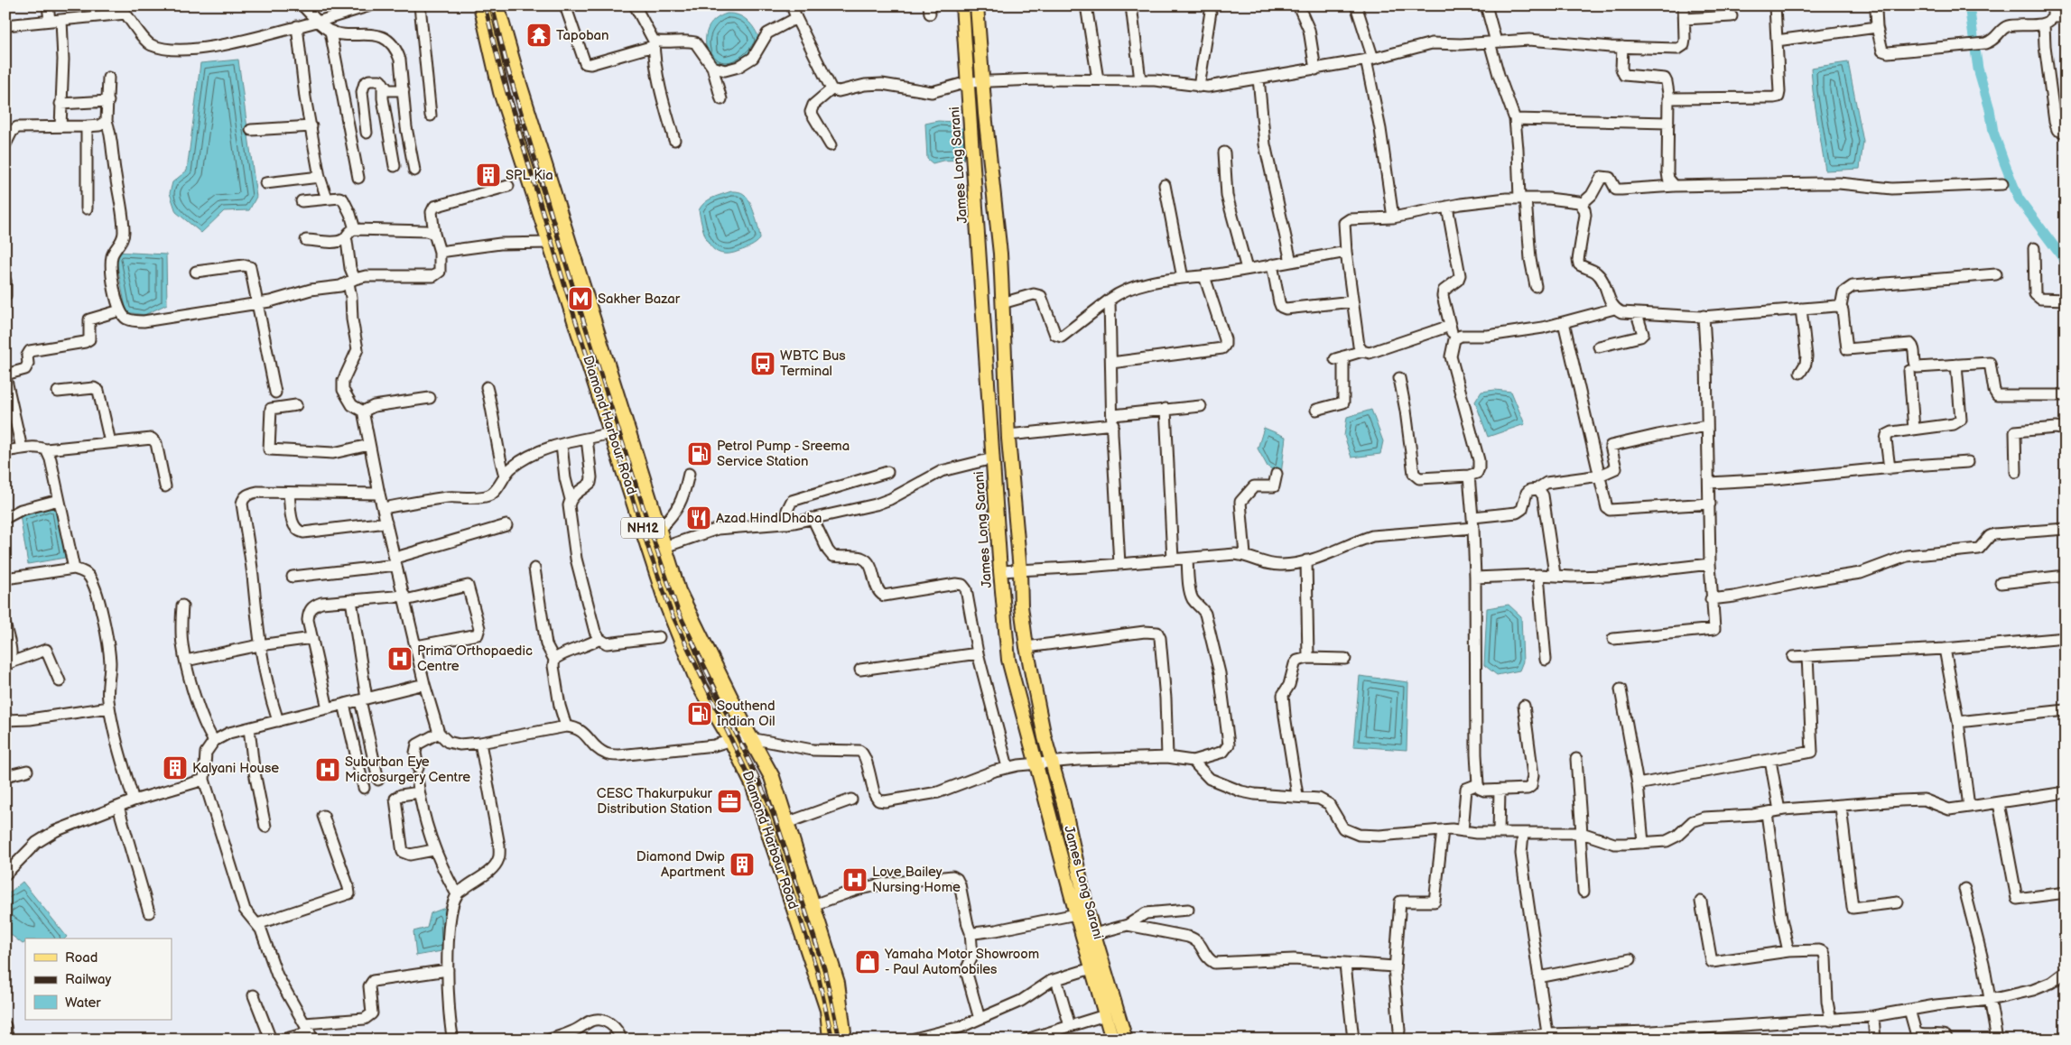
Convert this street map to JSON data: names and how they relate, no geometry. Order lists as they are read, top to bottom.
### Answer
{
  "streets": {
    "highway": ["Diamond Harbour Road", "NH12"],
    "main road": ["James Long Sarani"]
  },
  "places": {
    "temple": ["Tapoban"],
    "building": ["SPL Kia", "Kalyani House", "Diamond Dwip Apartment"],
    "metro station": ["Sakher Bazar"],
    "bus stop": ["WBTC Bus Terminal"],
    "fuel station": ["Petrol Pump - Sreema Service Station", "Southend Indian Oil"],
    "restaurant": ["Azad Hind Dhaba"],
    "hospital": ["Prima Orthopaedic Centre", "Suburban Eye Microsurgery Centre", "Love Bailey Nursing Home"],
    "office": ["CESC Thakurpukur Distribution Station"],
    "shop": ["Yamaha Motor Showroom - Paul Automobiles"]
  },
  "legend": ["Road", "Railway", "Water"]
}
